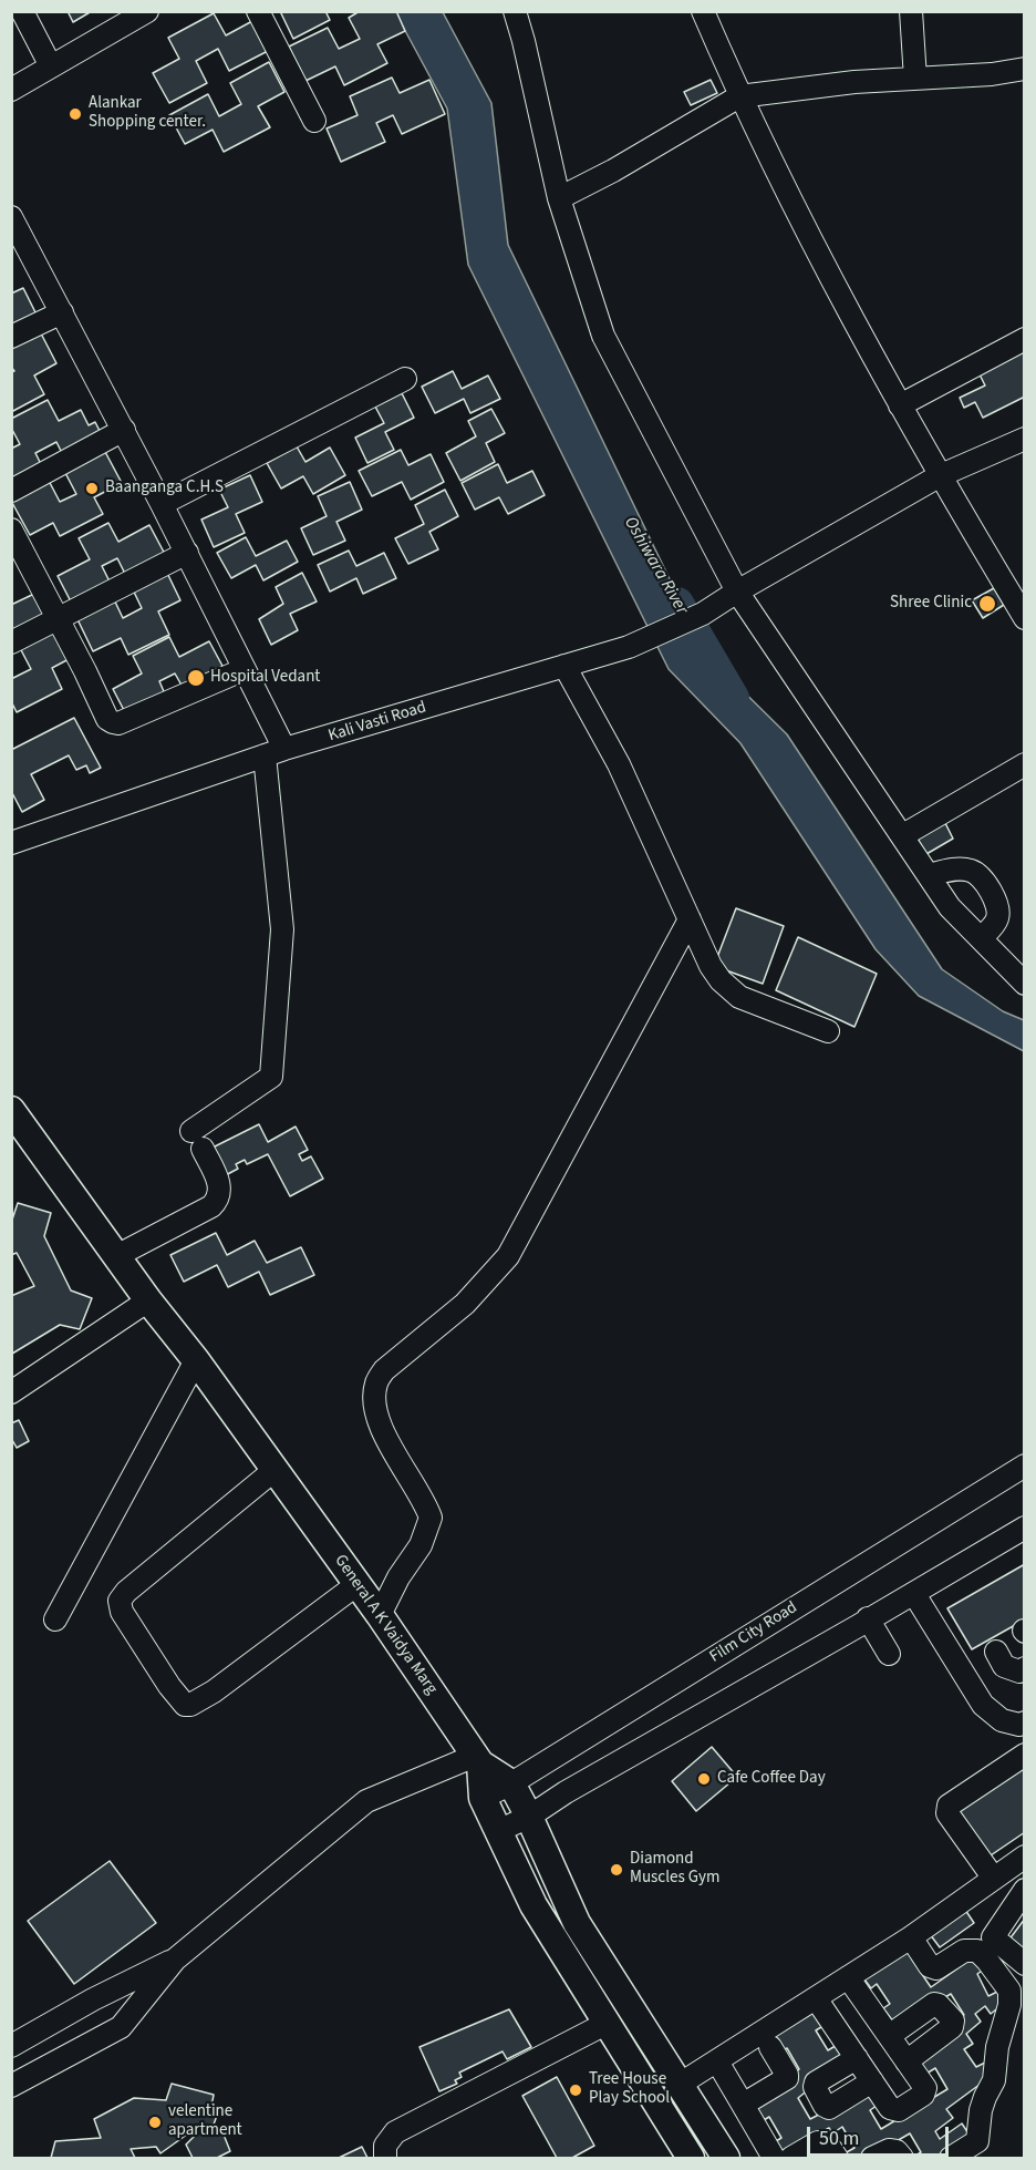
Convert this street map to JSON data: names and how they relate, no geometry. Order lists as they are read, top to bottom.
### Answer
{
  "streets": {
    "main road": ["General A K Vaidya Marg"],
    "street": ["Kali Vasti Road", "Film City Road"]
  },
  "crossings": [
    ["General A K Vaidya Marg", "Film City Road"]
  ],
  "water": ["Oshiwara River"],
  "places": [
    "Alankar Shopping center.",
    "Baanganga C.H.S",
    "Shree Clinic",
    "Hospital Vedant",
    "Cafe Coffee Day",
    "Diamond Muscles Gym",
    "Tree House Play School",
    "velentine apartment"
  ],
  "scale_bar": "50 m"
}
